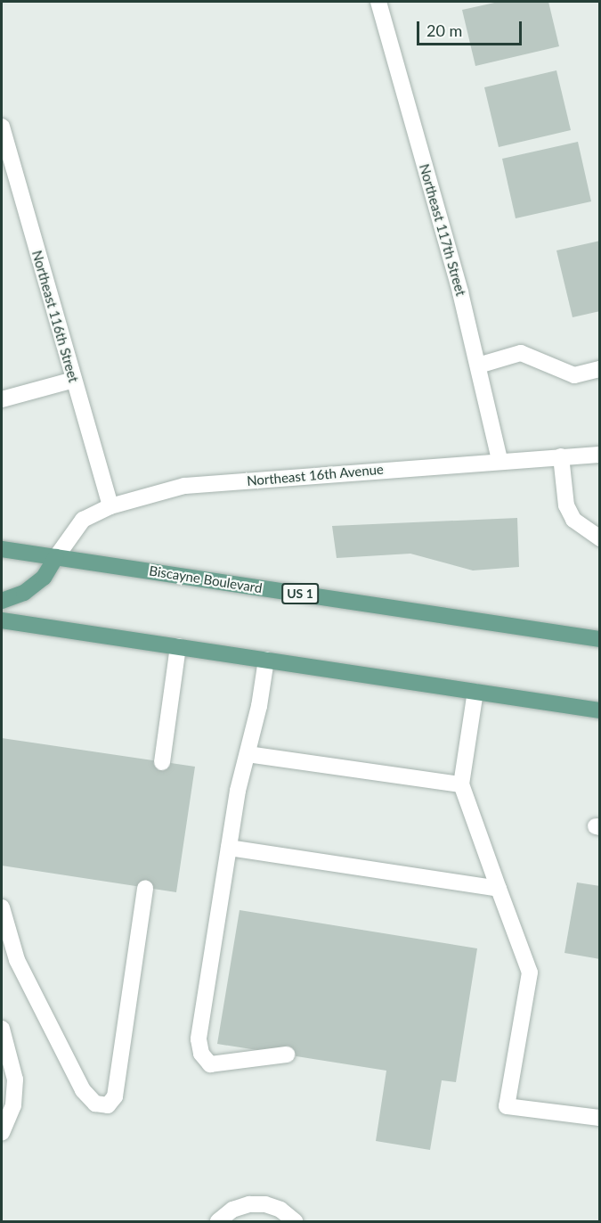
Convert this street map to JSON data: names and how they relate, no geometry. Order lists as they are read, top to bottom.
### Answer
{
  "streets": {
    "main road": ["Biscayne Boulevard", "US 1"],
    "street": ["Northeast 117th Street", "Northeast 116th Street", "Northeast 16th Avenue"]
  },
  "crossings": [
    ["Northeast 117th Street", "Northeast 16th Avenue"],
    ["Northeast 116th Street", "Northeast 16th Avenue"],
    ["Northeast 16th Avenue", "Biscayne Boulevard"]
  ],
  "scale_bar": "20 m"
}
